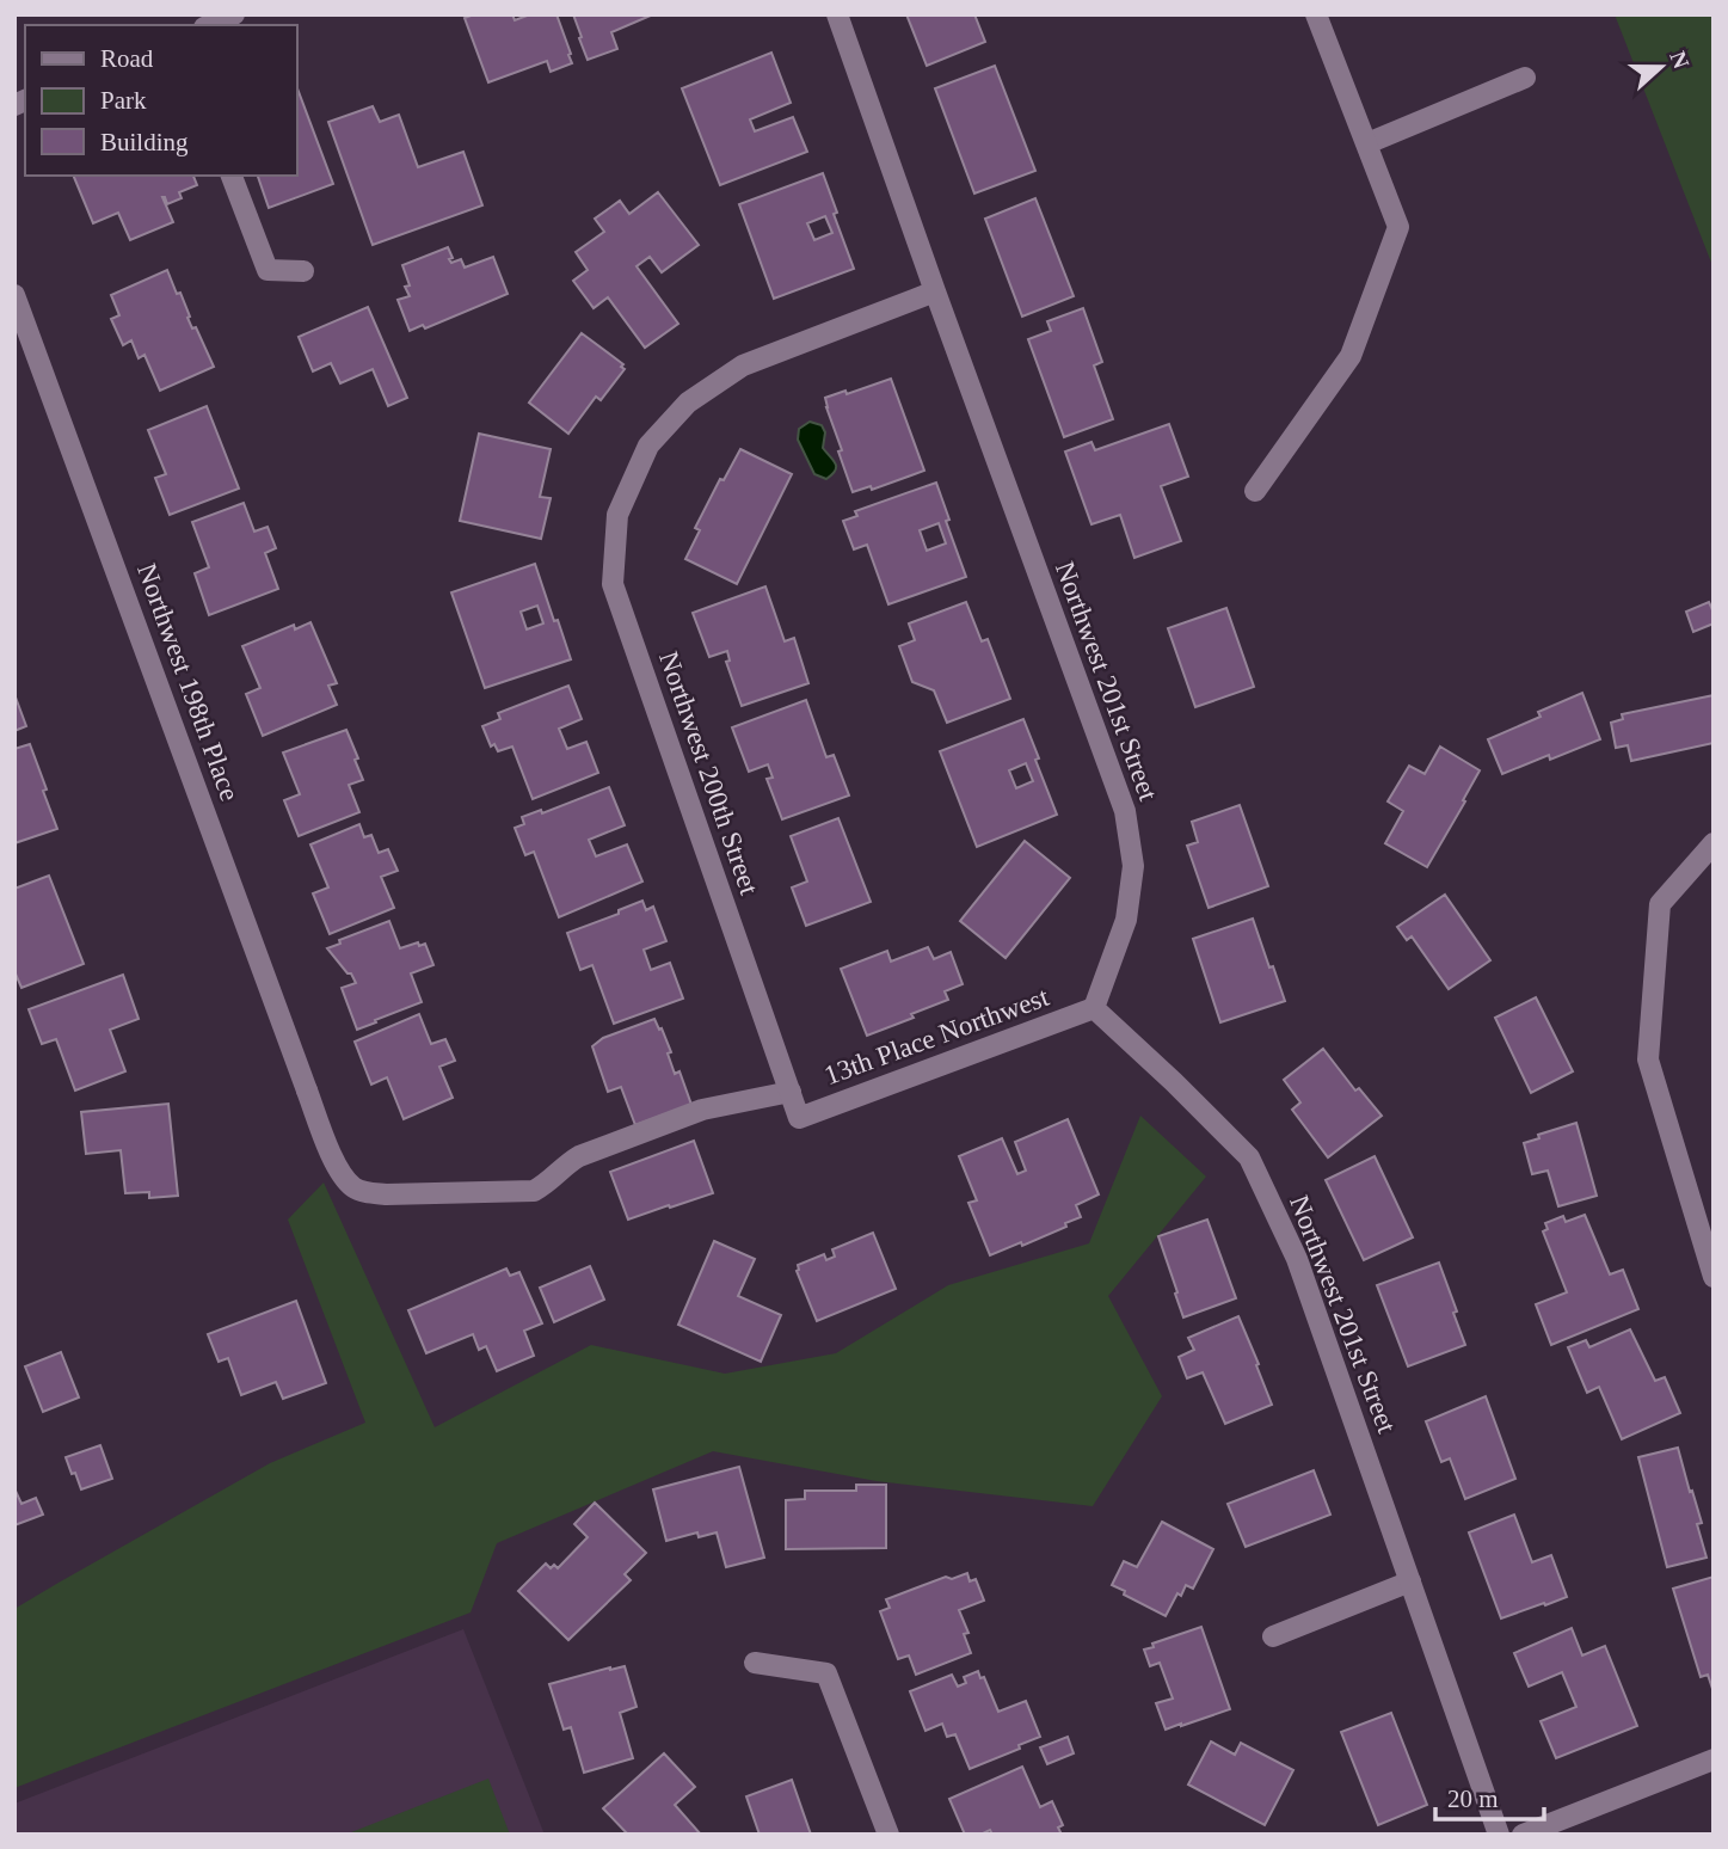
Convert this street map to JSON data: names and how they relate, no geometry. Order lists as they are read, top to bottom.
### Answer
{
  "streets": {
    "street": [
      "Northwest 201st Street",
      "Northwest 198th Place",
      "Northwest 200th Street",
      "13th Place Northwest"
    ]
  },
  "crossings": [
    ["Northwest 201st Street", "Northwest 200th Street"],
    ["Northwest 201st Street", "13th Place Northwest"],
    ["Northwest 198th Place", "Northwest 200th Street"],
    ["Northwest 200th Street", "13th Place Northwest"]
  ],
  "legend": ["Road", "Park", "Building"],
  "scale_bar": "20 m",
  "north": "right"
}
